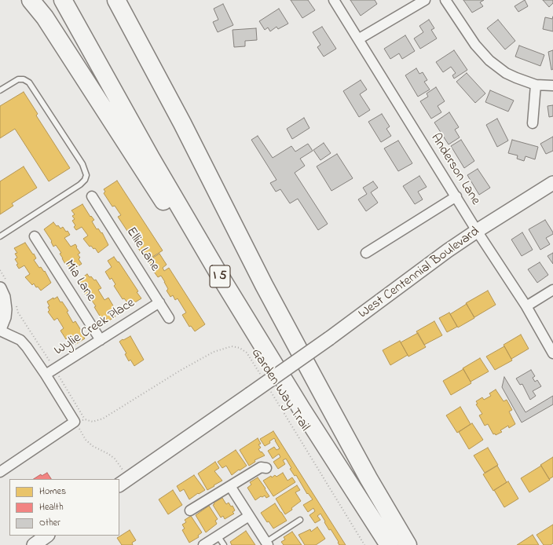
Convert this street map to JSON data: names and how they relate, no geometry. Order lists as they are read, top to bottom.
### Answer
{
  "streets": {
    "highway": ["I 5"],
    "main road": ["West Centennial Boulevard"],
    "street": [
      "Anderson Lane",
      "Ellie Lane",
      "Mia Lane",
      "Wylie Creek Place"
    ],
    "path": ["Garden Way Trail"]
  },
  "crossings": [
    ["Anderson Lane", "West Centennial Boulevard"],
    ["Ellie Lane", "Wylie Creek Place"],
    ["Mia Lane", "Wylie Creek Place"]
  ],
  "legend": ["Homes", "Health", "Other"]
}
